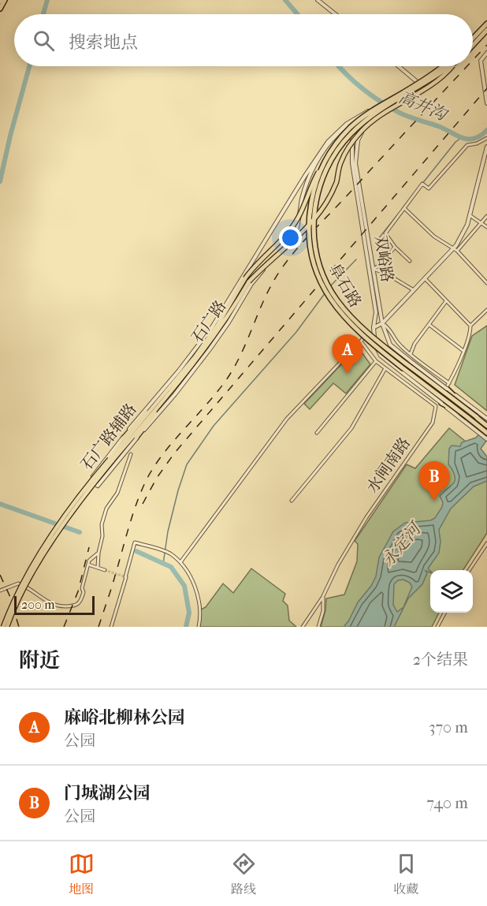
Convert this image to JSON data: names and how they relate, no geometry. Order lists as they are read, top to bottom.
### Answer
{
  "streets": {
    "highway": ["阜石路"],
    "main road": ["石广路"],
    "street": ["双峪路", "石广路辅路", "水闸南路"]
  },
  "crossings": [
    ["双峪路", "石广路辅路"],
    ["阜石路", "石广路"]
  ],
  "water": ["高井沟", "永定河"],
  "scale_bar": "200 m",
  "page": {
    "search": "搜索地点",
    "pins": ["A", "B"],
    "scale": "200 m",
    "heading": ["附近", "2个结果"],
    "list": [
      {
        "mark": "A",
        "name": "麻峪北柳林公园",
        "note": "公园",
        "value": "370 m"
      },
      {
        "mark": "B",
        "name": "门城湖公园",
        "note": "公园",
        "value": "740 m"
      }
    ],
    "nav": ["地图", "路线", "收藏"]
  }
}
